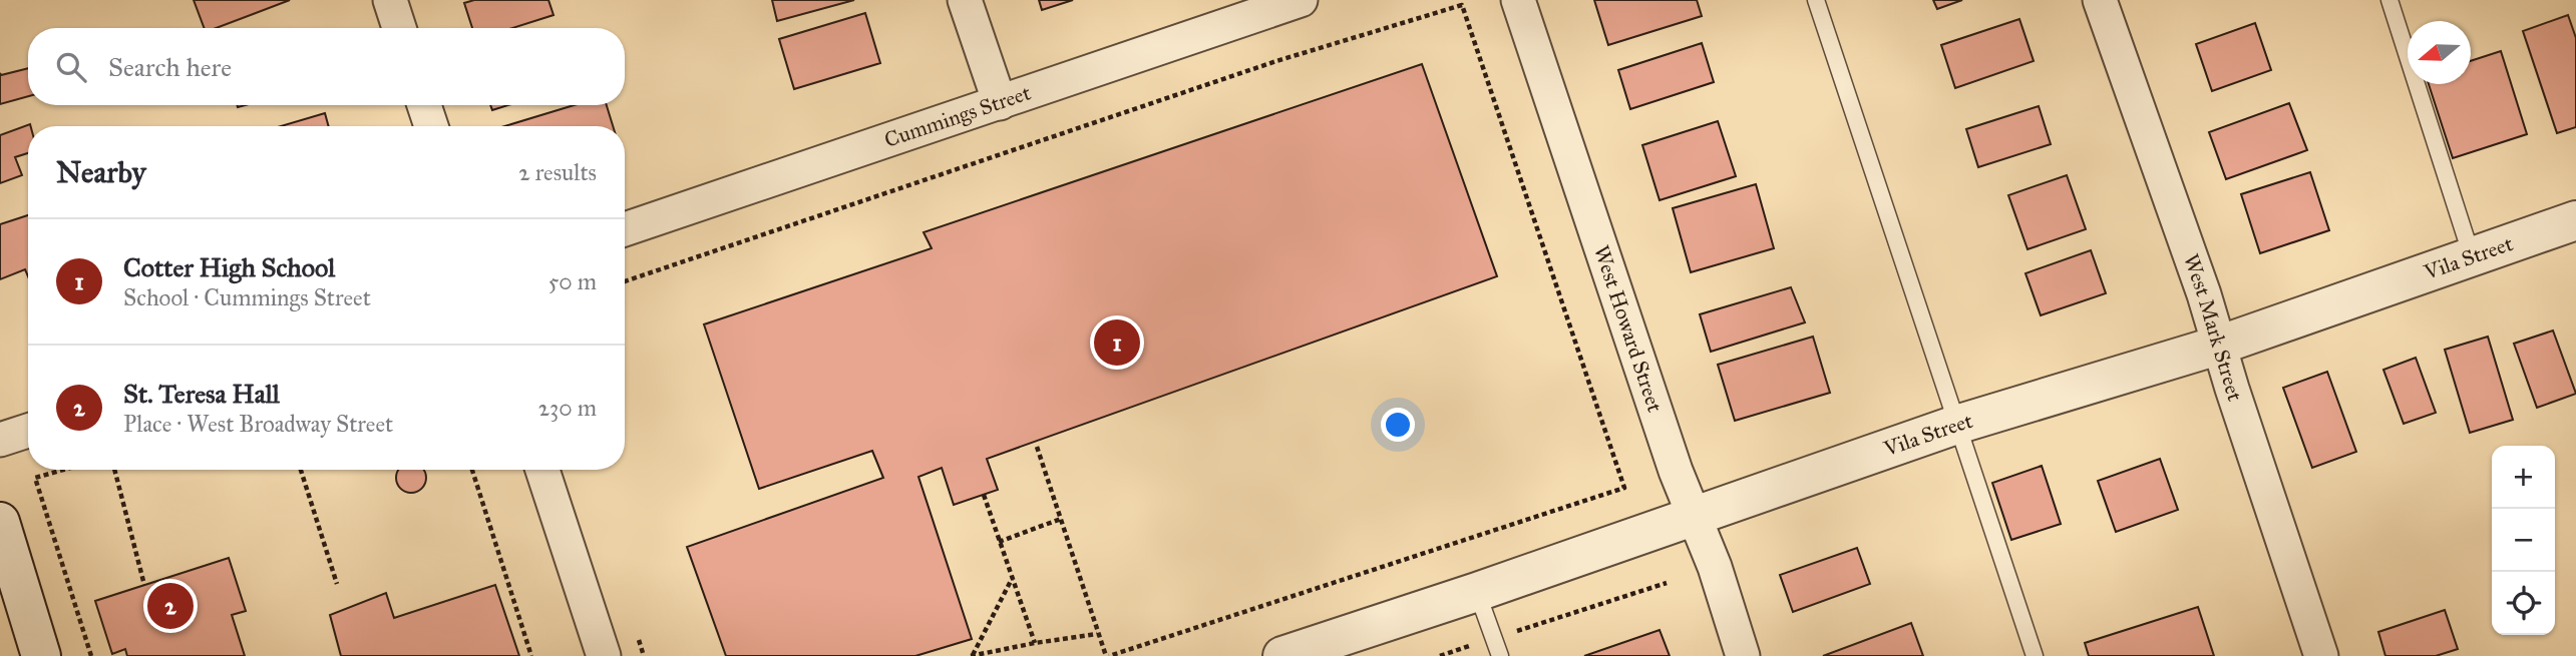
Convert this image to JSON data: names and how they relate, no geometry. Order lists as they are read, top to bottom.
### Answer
{
  "streets": {
    "street": [
      "Cummings Street",
      "Vila Street",
      "West Mark Street",
      "West Howard Street"
    ]
  },
  "crossings": [
    ["Vila Street", "West Mark Street"],
    ["Vila Street", "West Howard Street"]
  ],
  "north": "left",
  "page": {
    "search": "Search here",
    "heading": ["Nearby", "2 results"],
    "list": [
      {
        "mark": "1",
        "name": "Cotter High School",
        "note": "School · Cummings Street",
        "value": "50 m"
      },
      {
        "mark": "2",
        "name": "St. Teresa Hall",
        "note": "Place · West Broadway Street",
        "value": "230 m"
      }
    ],
    "pins": ["1", "2"],
    "map_buttons": ["+", "−"]
  }
}
